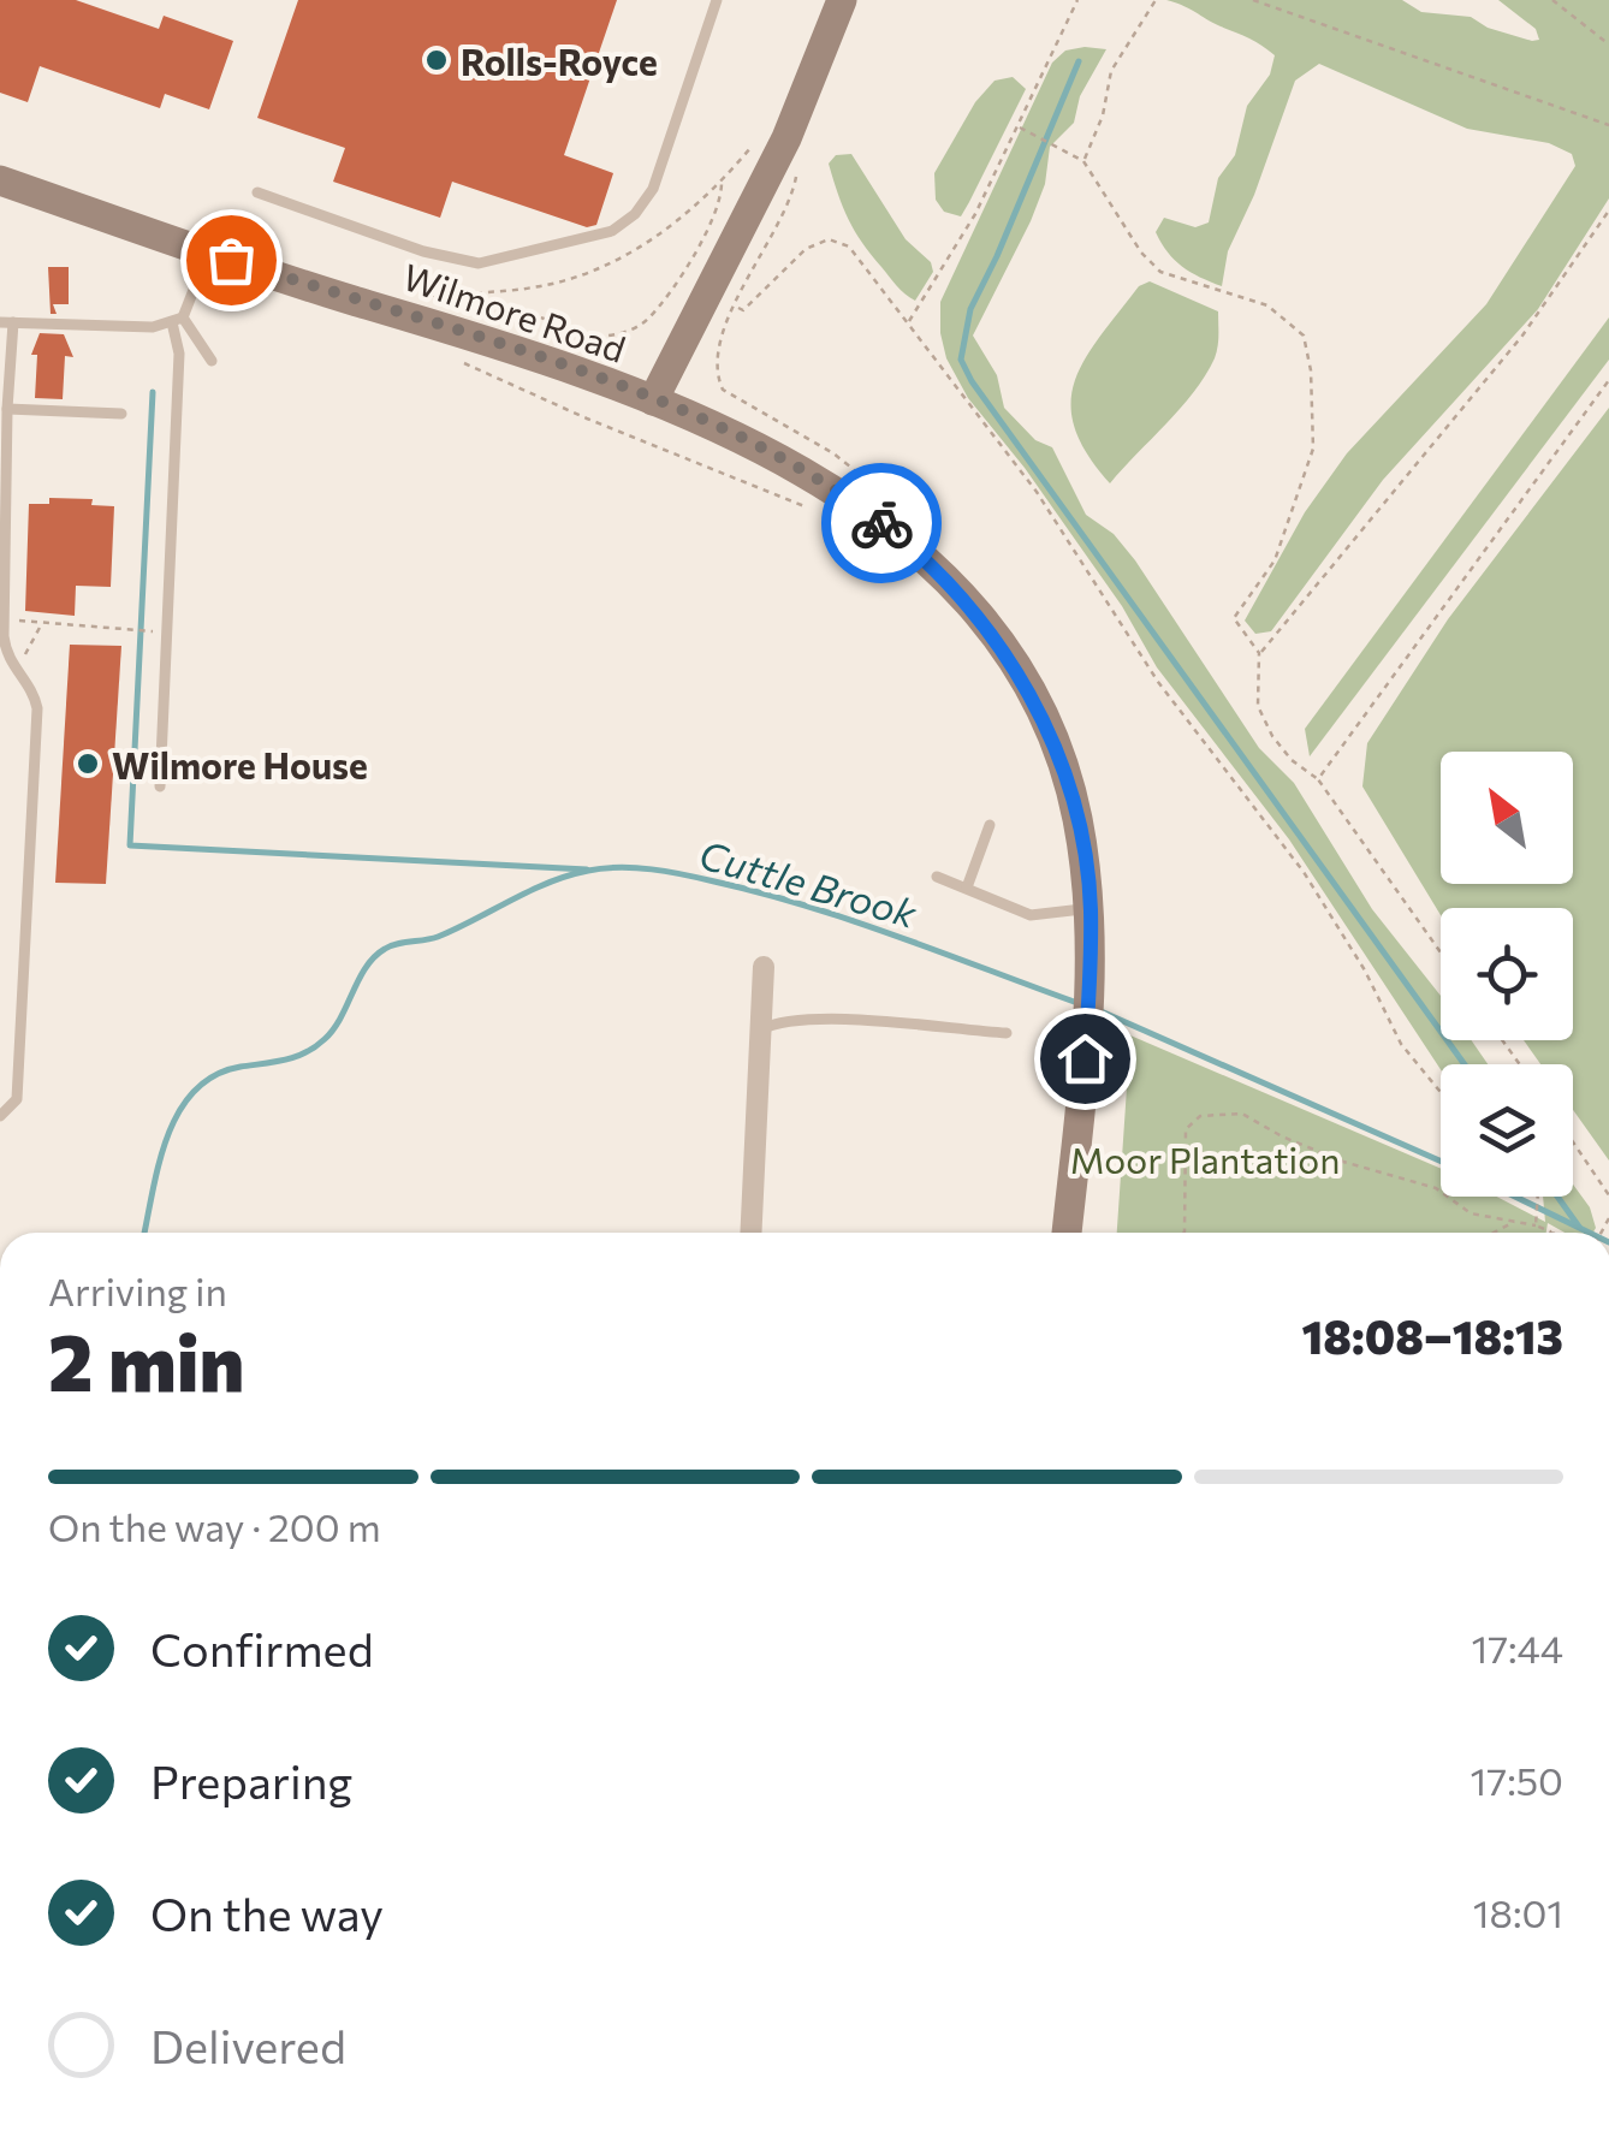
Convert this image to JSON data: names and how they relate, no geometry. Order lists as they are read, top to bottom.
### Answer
{
  "streets": {
    "street": ["Wilmore Road"]
  },
  "water": ["Cuttle Brook"],
  "parks": ["Moor Plantation"],
  "places": ["Rolls-Royce", "Wilmore House"],
  "north": "top left",
  "page": {
    "heading": ["2 min", "Arriving in", "18:08–18:13"],
    "bar": "On the way · 200 m",
    "list": [
      ["Confirmed", "17:44"],
      ["Preparing", "17:50"],
      ["On the way", "18:01"],
      "Delivered"
    ]
  }
}
